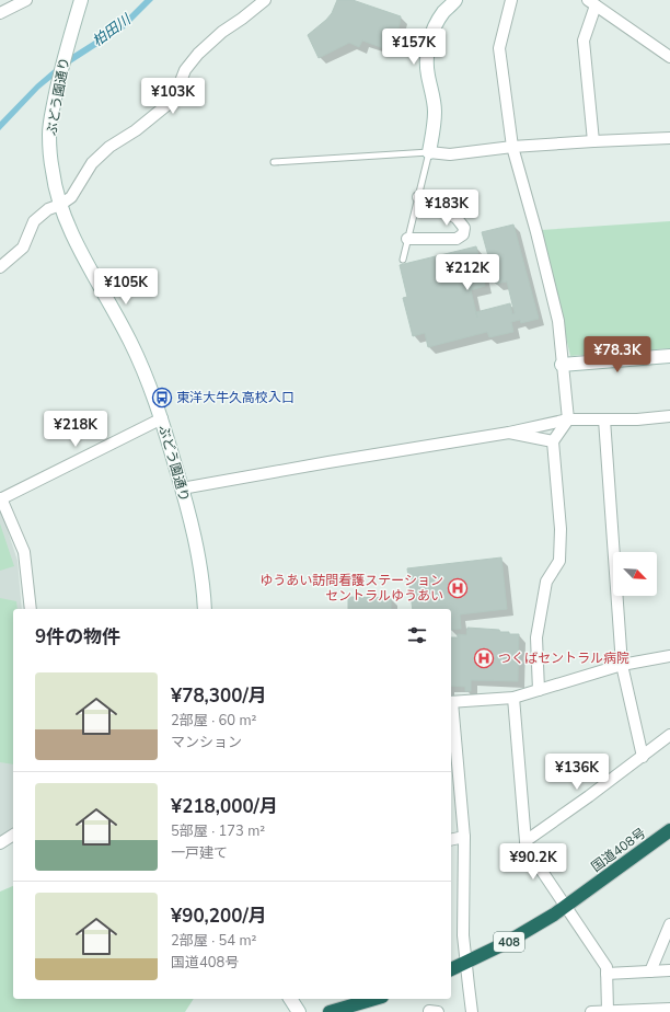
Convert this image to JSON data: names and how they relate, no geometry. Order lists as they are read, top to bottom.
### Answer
{
  "streets": {
    "highway": ["国道408号", "408"],
    "street": ["ぶどう園通り"]
  },
  "water": ["柏田川"],
  "places": {
    "bus stop": ["東洋大牛久高校入口"],
    "hospital": ["ゆうあい訪問看護ステーション セントラルゆうあい", "つくばセントラル病院"]
  },
  "north": "bottom right",
  "page": {
    "price": [
      "¥157K",
      "¥103K",
      "¥183K",
      "¥212K",
      "¥105K",
      "¥78.3K",
      "¥218K",
      "¥136K",
      "¥90.2K"
    ],
    "heading": "9件の物件",
    "list": [
      {
        "name": "¥78,300/月",
        "note": "2部屋 · 60 m² · マンション"
      },
      {
        "name": "¥218,000/月",
        "note": "5部屋 · 173 m² · 一戸建て"
      },
      {
        "name": "¥90,200/月",
        "note": "2部屋 · 54 m² · 国道408号"
      }
    ]
  }
}
